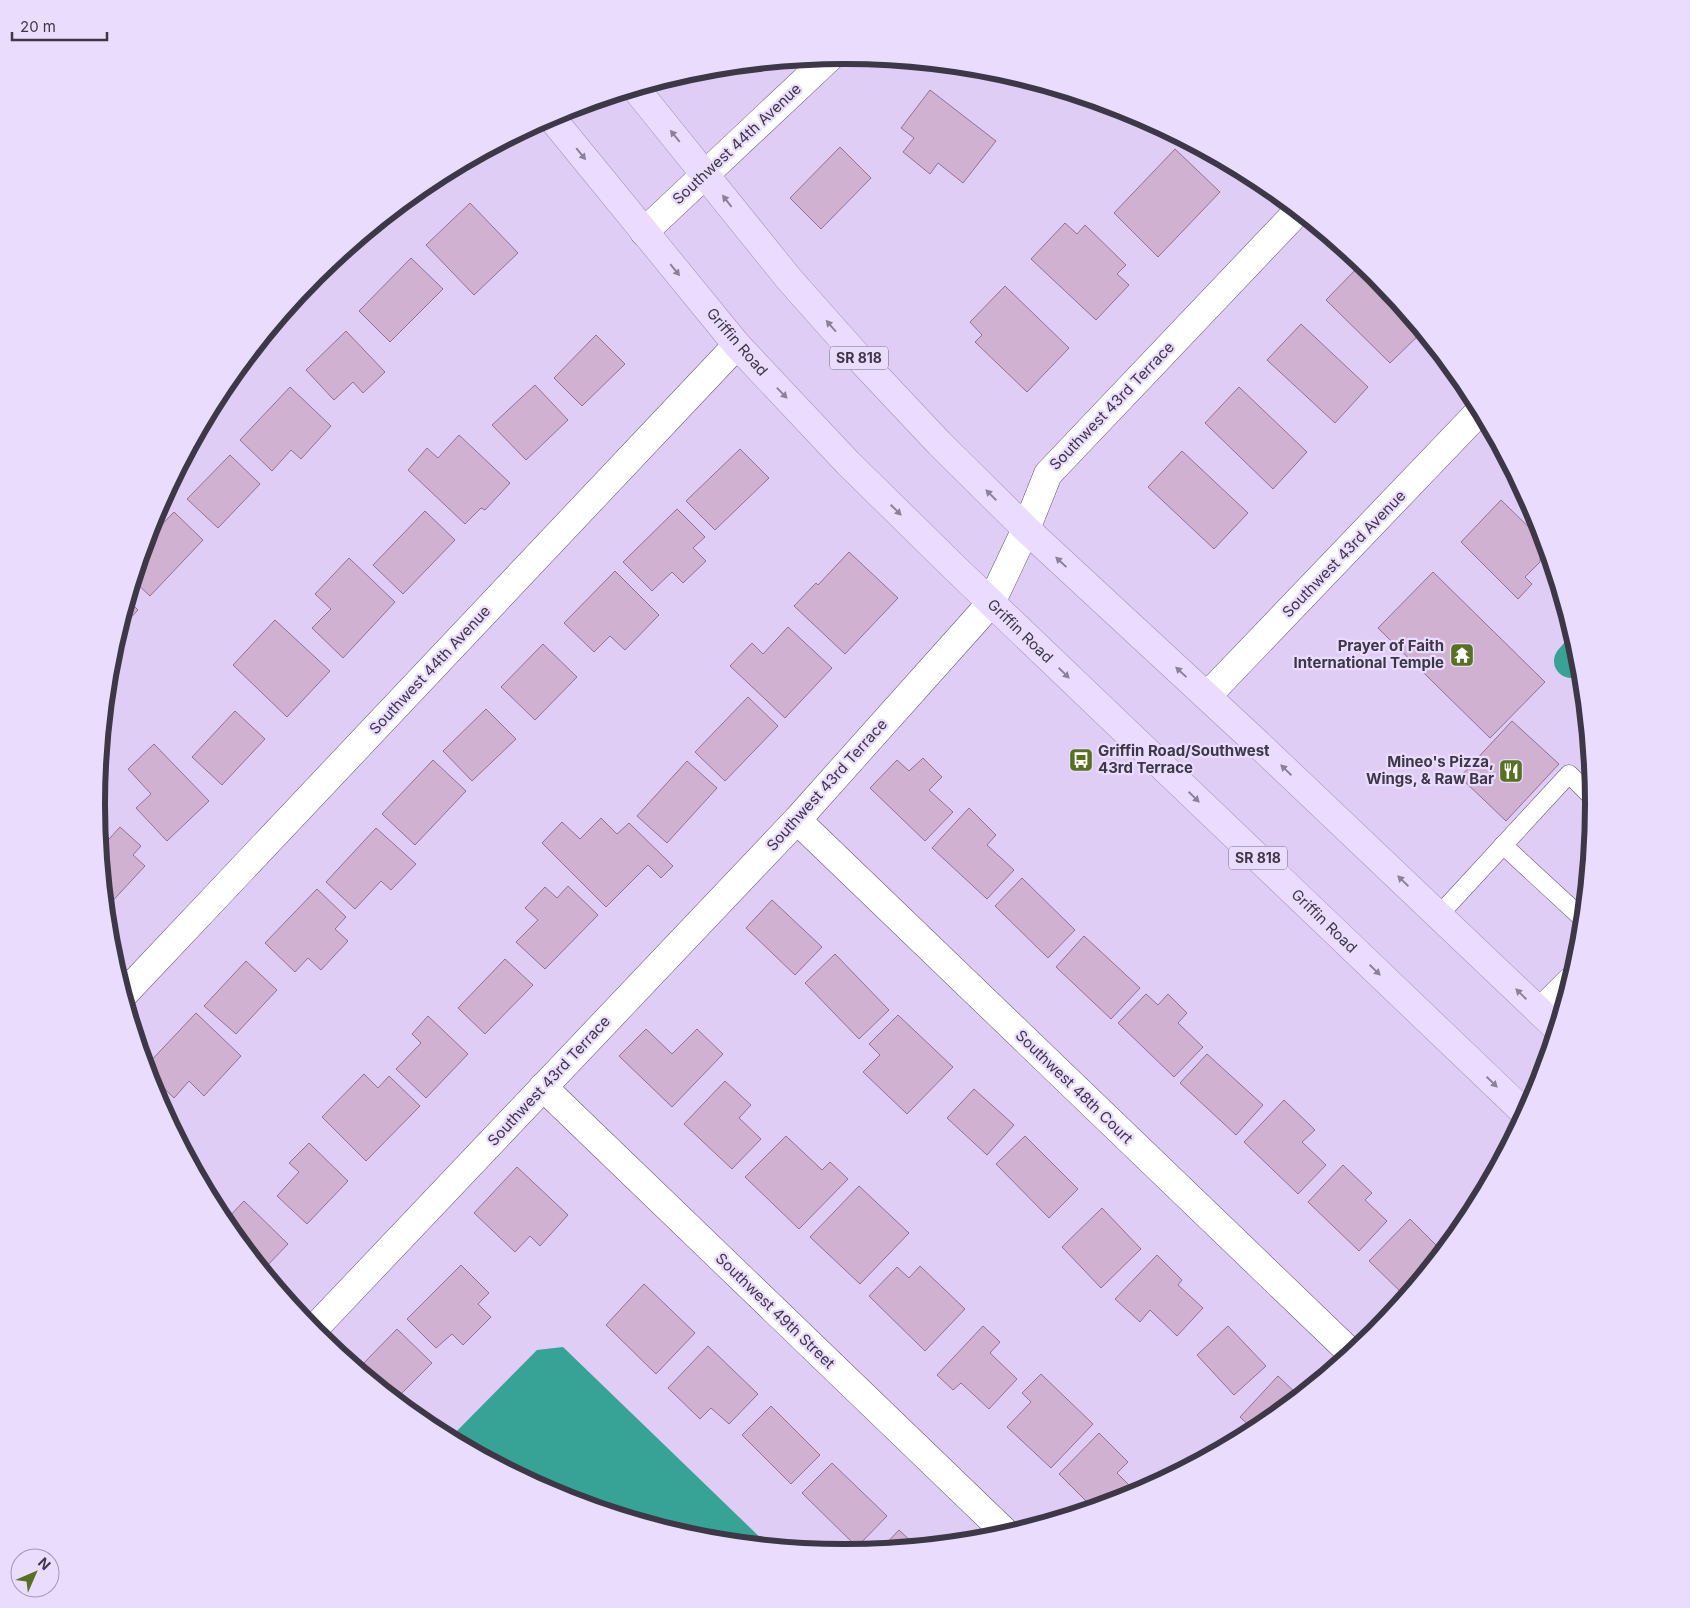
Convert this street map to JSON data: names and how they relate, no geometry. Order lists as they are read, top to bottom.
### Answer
{
  "streets": {
    "main road": ["Griffin Road", "SR 818"],
    "street": [
      "Southwest 44th Avenue",
      "Southwest 43rd Terrace",
      "Southwest 43rd Avenue",
      "Southwest 48th Court",
      "Southwest 49th Street"
    ]
  },
  "crossings": [
    ["Southwest 44th Avenue", "Griffin Road"],
    ["Southwest 44th Avenue", "SR 818"],
    ["Griffin Road", "Southwest 43rd Terrace"],
    ["SR 818", "Southwest 43rd Terrace"],
    ["SR 818", "Southwest 43rd Avenue"],
    ["Southwest 43rd Terrace", "Southwest 48th Court"],
    ["Southwest 43rd Terrace", "Southwest 49th Street"]
  ],
  "places": {
    "temple": ["Prayer of Faith International Temple"],
    "bus stop": ["Griffin Road/Southwest 43rd Terrace"],
    "restaurant": ["Mineo's Pizza, Wings, & Raw Bar"]
  },
  "scale_bar": "20 m",
  "north": "top right"
}
